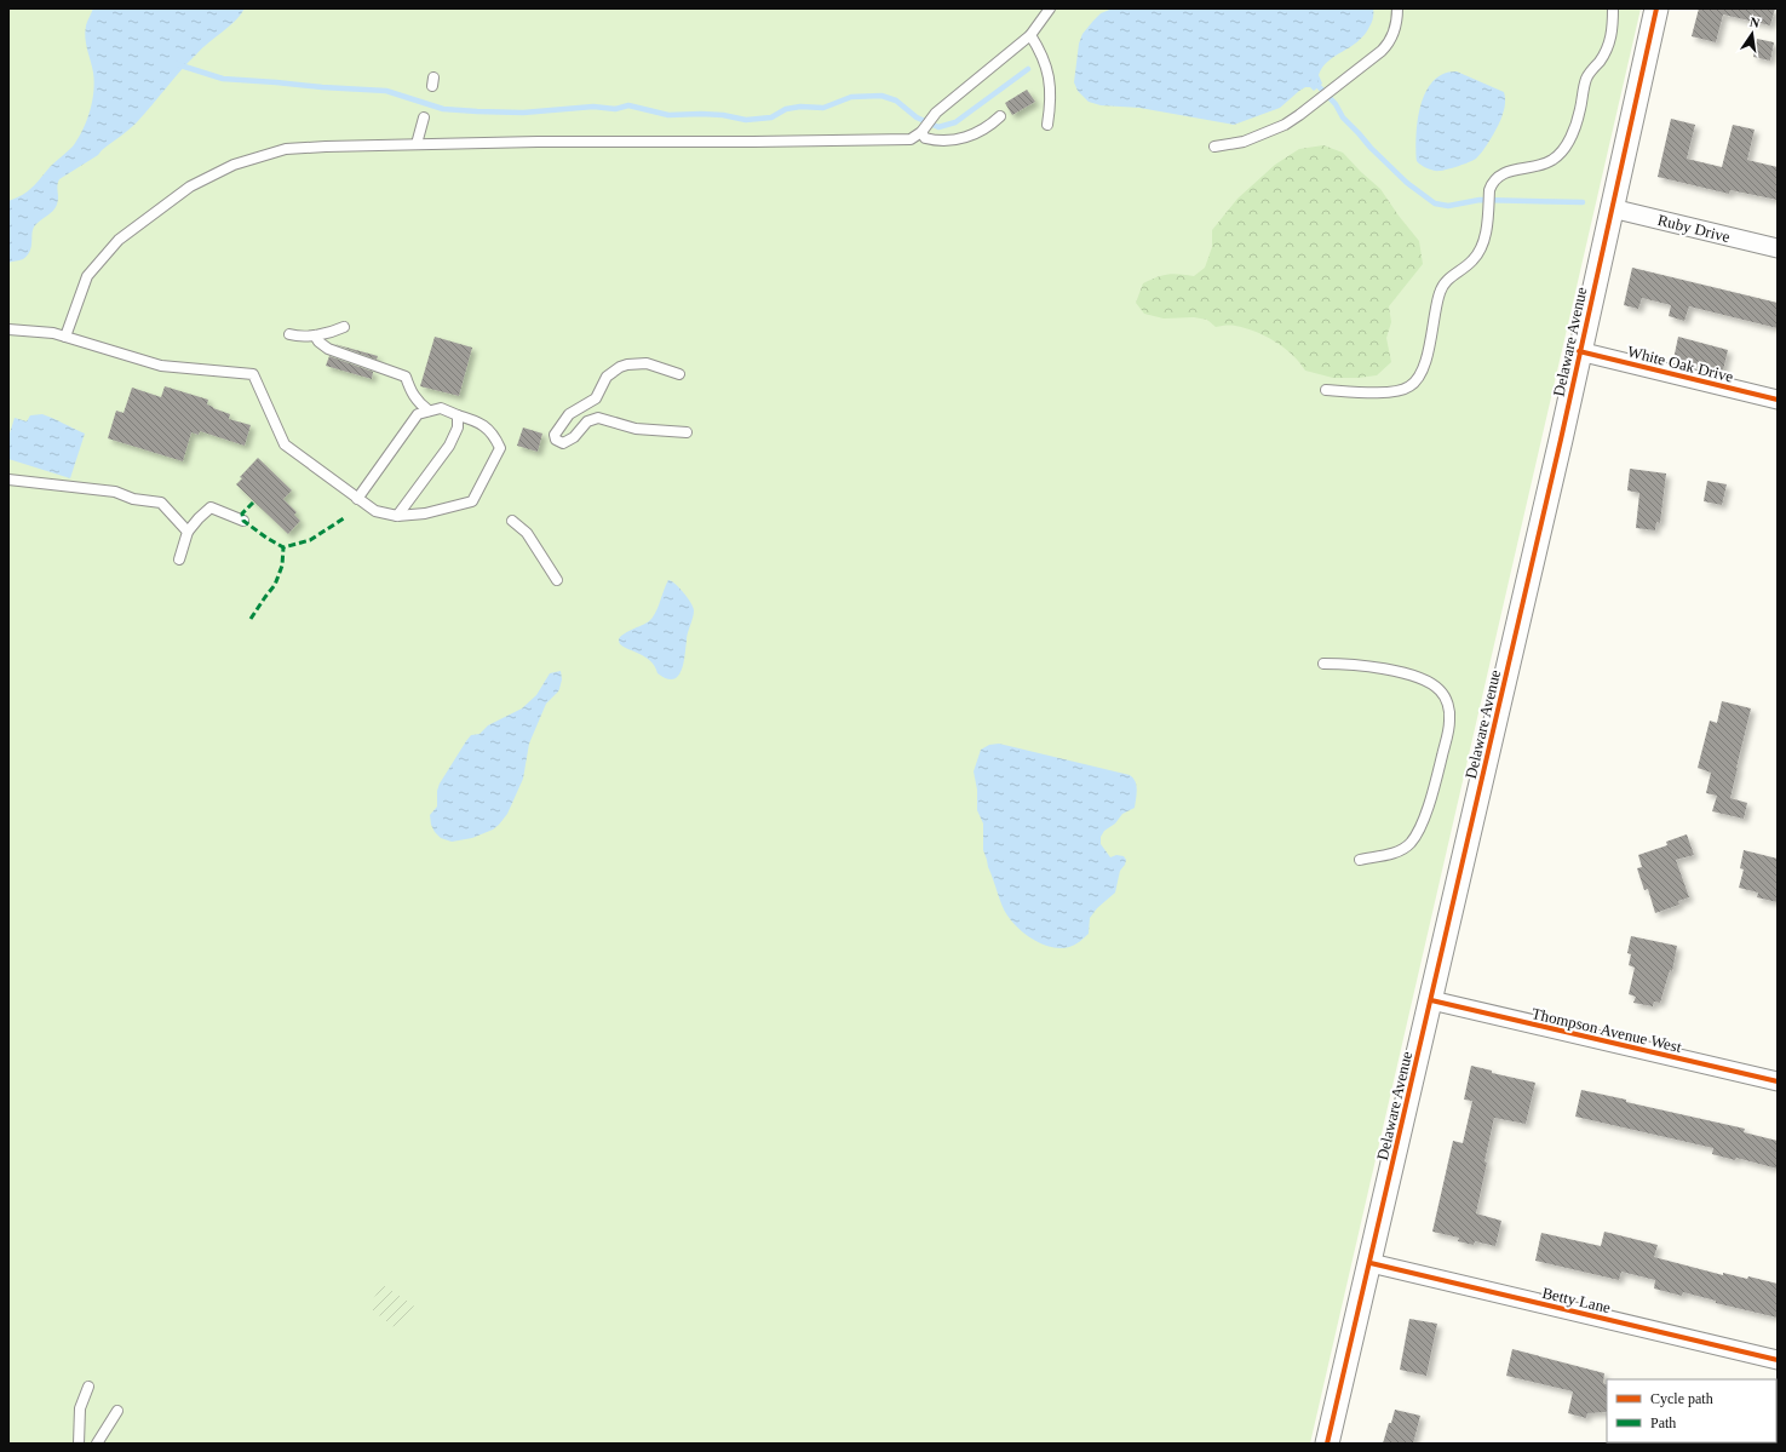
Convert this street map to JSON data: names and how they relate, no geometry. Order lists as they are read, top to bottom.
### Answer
{
  "streets": {
    "street": [
      "Ruby Drive",
      "Delaware Avenue",
      "White Oak Drive",
      "Thompson Avenue West",
      "Betty Lane"
    ]
  },
  "crossings": [
    ["Ruby Drive", "Delaware Avenue"],
    ["Delaware Avenue", "White Oak Drive"],
    ["Delaware Avenue", "Thompson Avenue West"],
    ["Delaware Avenue", "Betty Lane"]
  ],
  "legend": ["Cycle path", "Path"],
  "north": "top"
}
